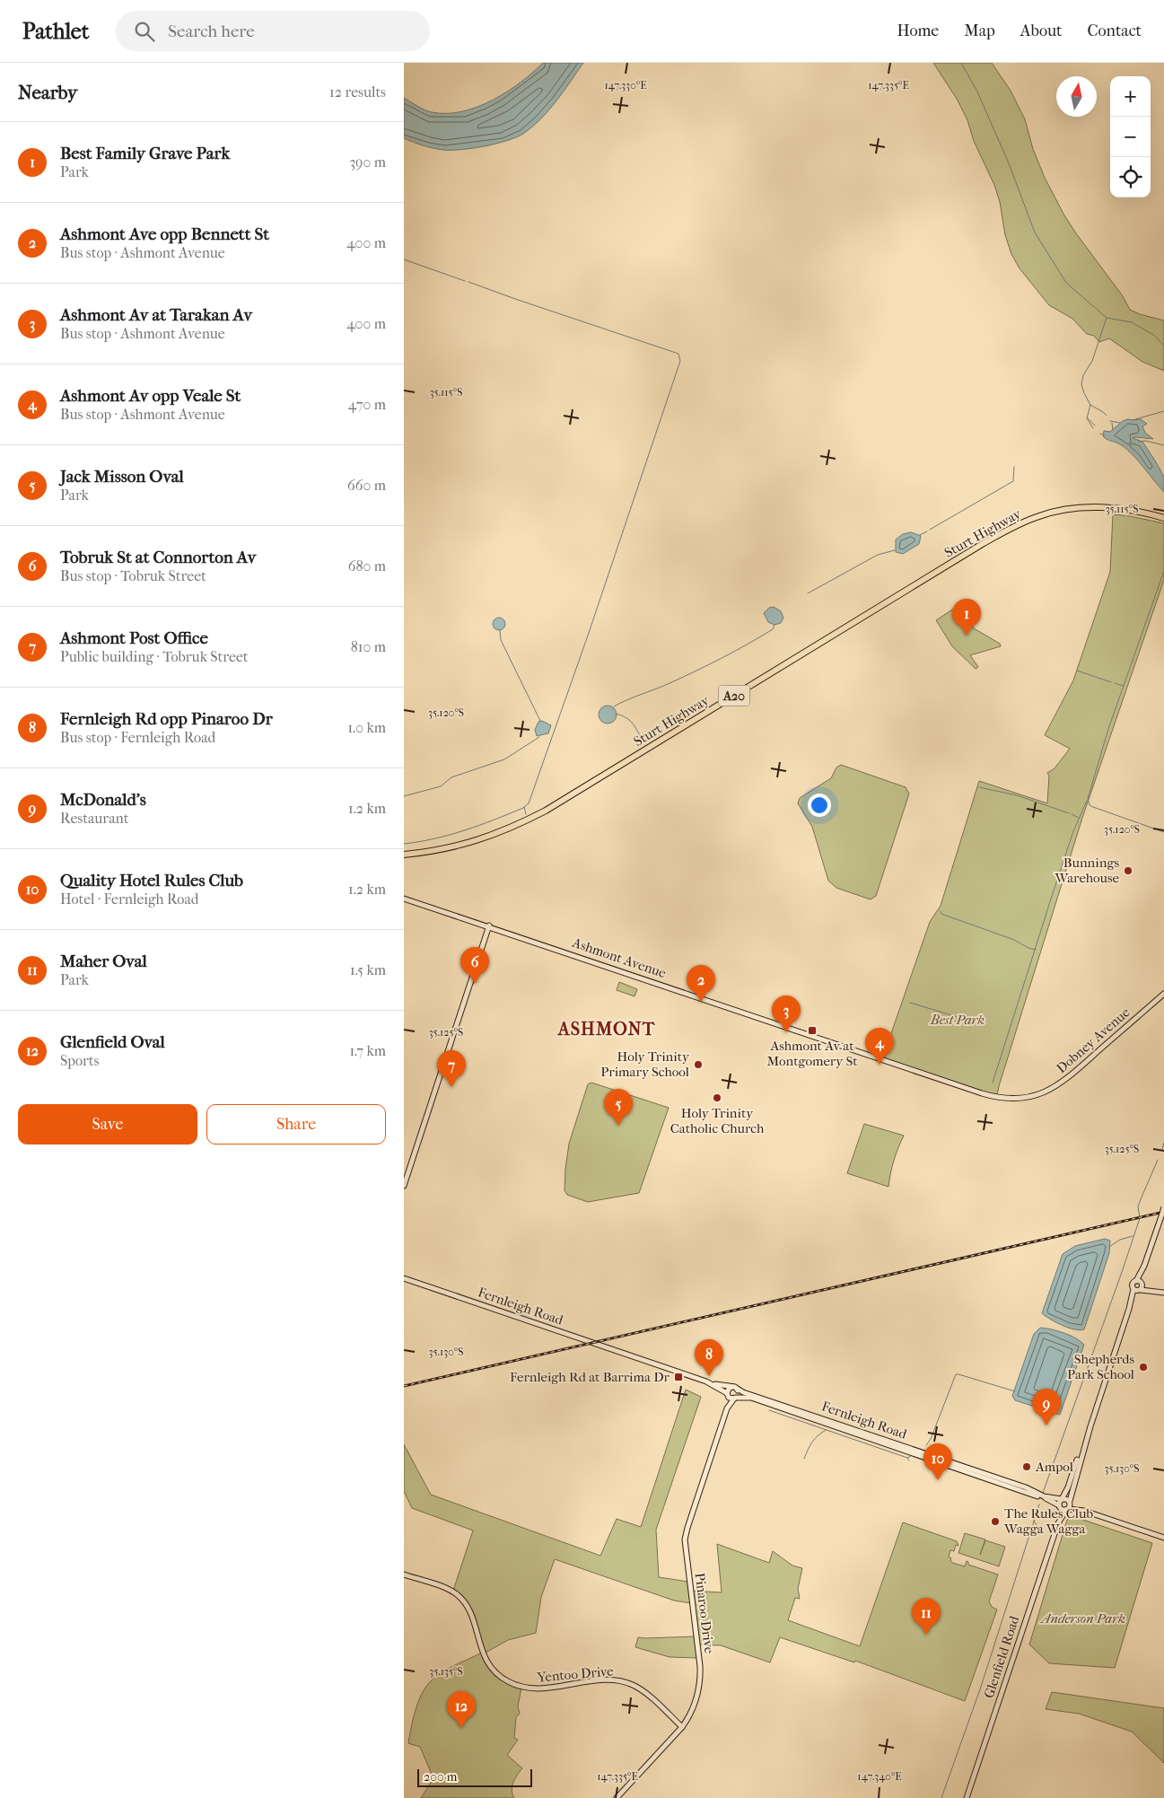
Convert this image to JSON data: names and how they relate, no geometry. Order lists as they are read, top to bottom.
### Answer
{
  "streets": {
    "highway": ["Sturt Highway", "A20"],
    "street": [
      "Ashmont Avenue",
      "Dobney Avenue",
      "Fernleigh Road",
      "Pinaroo Drive",
      "Glenfield Road",
      "Yentoo Drive"
    ]
  },
  "crossings": [
    ["Ashmont Avenue", "Dobney Avenue"],
    ["Fernleigh Road", "Pinaroo Drive"],
    ["Fernleigh Road", "Glenfield Road"],
    ["Pinaroo Drive", "Yentoo Drive"]
  ],
  "districts": ["ASHMONT"],
  "parks": ["Best Park", "Anderson Park"],
  "places": {
    "other": [
      "Bunnings Warehouse",
      "Holy Trinity Primary School",
      "Holy Trinity Catholic Church",
      "Shepherds Park School",
      "Ampol",
      "The Rules Club Wagga Wagga"
    ],
    "transit": ["Ashmont Av at Montgomery St", "Fernleigh Rd at Barrima Dr"]
  },
  "scale_bar": "200 m",
  "north": "top",
  "page": {
    "header": "Pathlet",
    "search": "Search here",
    "nav": [
      "Home",
      "Map",
      "About",
      "Contact"
    ],
    "heading": ["Nearby", "12 results"],
    "map_buttons": ["+", "−"],
    "list": [
      {
        "mark": "1",
        "name": "Best Family Grave Park",
        "note": "Park",
        "value": "390 m"
      },
      {
        "mark": "2",
        "name": "Ashmont Ave opp Bennett St",
        "note": "Bus stop · Ashmont Avenue",
        "value": "400 m"
      },
      {
        "mark": "3",
        "name": "Ashmont Av at Tarakan Av",
        "note": "Bus stop · Ashmont Avenue",
        "value": "400 m"
      },
      {
        "mark": "4",
        "name": "Ashmont Av opp Veale St",
        "note": "Bus stop · Ashmont Avenue",
        "value": "470 m"
      },
      {
        "mark": "5",
        "name": "Jack Misson Oval",
        "note": "Park",
        "value": "660 m"
      },
      {
        "mark": "6",
        "name": "Tobruk St at Connorton Av",
        "note": "Bus stop · Tobruk Street",
        "value": "680 m"
      },
      {
        "mark": "7",
        "name": "Ashmont Post Office",
        "note": "Public building · Tobruk Street",
        "value": "810 m"
      },
      {
        "mark": "8",
        "name": "Fernleigh Rd opp Pinaroo Dr",
        "note": "Bus stop · Fernleigh Road",
        "value": "1.0 km"
      },
      {
        "mark": "9",
        "name": "McDonald's",
        "note": "Restaurant",
        "value": "1.2 km"
      },
      {
        "mark": "10",
        "name": "Quality Hotel Rules Club",
        "note": "Hotel · Fernleigh Road",
        "value": "1.2 km"
      },
      {
        "mark": "11",
        "name": "Maher Oval",
        "note": "Park",
        "value": "1.5 km"
      },
      {
        "mark": "12",
        "name": "Glenfield Oval",
        "note": "Sports",
        "value": "1.7 km"
      }
    ],
    "pins": [
      "1",
      "6",
      "2",
      "3",
      "4",
      "7",
      "5",
      "8",
      "9",
      "10",
      "11",
      "12"
    ],
    "buttons": ["Save", "Share"],
    "scale": "200 m"
  },
  "coordinates": [
    "147.330°E",
    "147.335°E",
    "35.115°S",
    "35.120°S",
    "35.125°S",
    "35.130°S",
    "35.135°S",
    "147.340°E"
  ]
}
